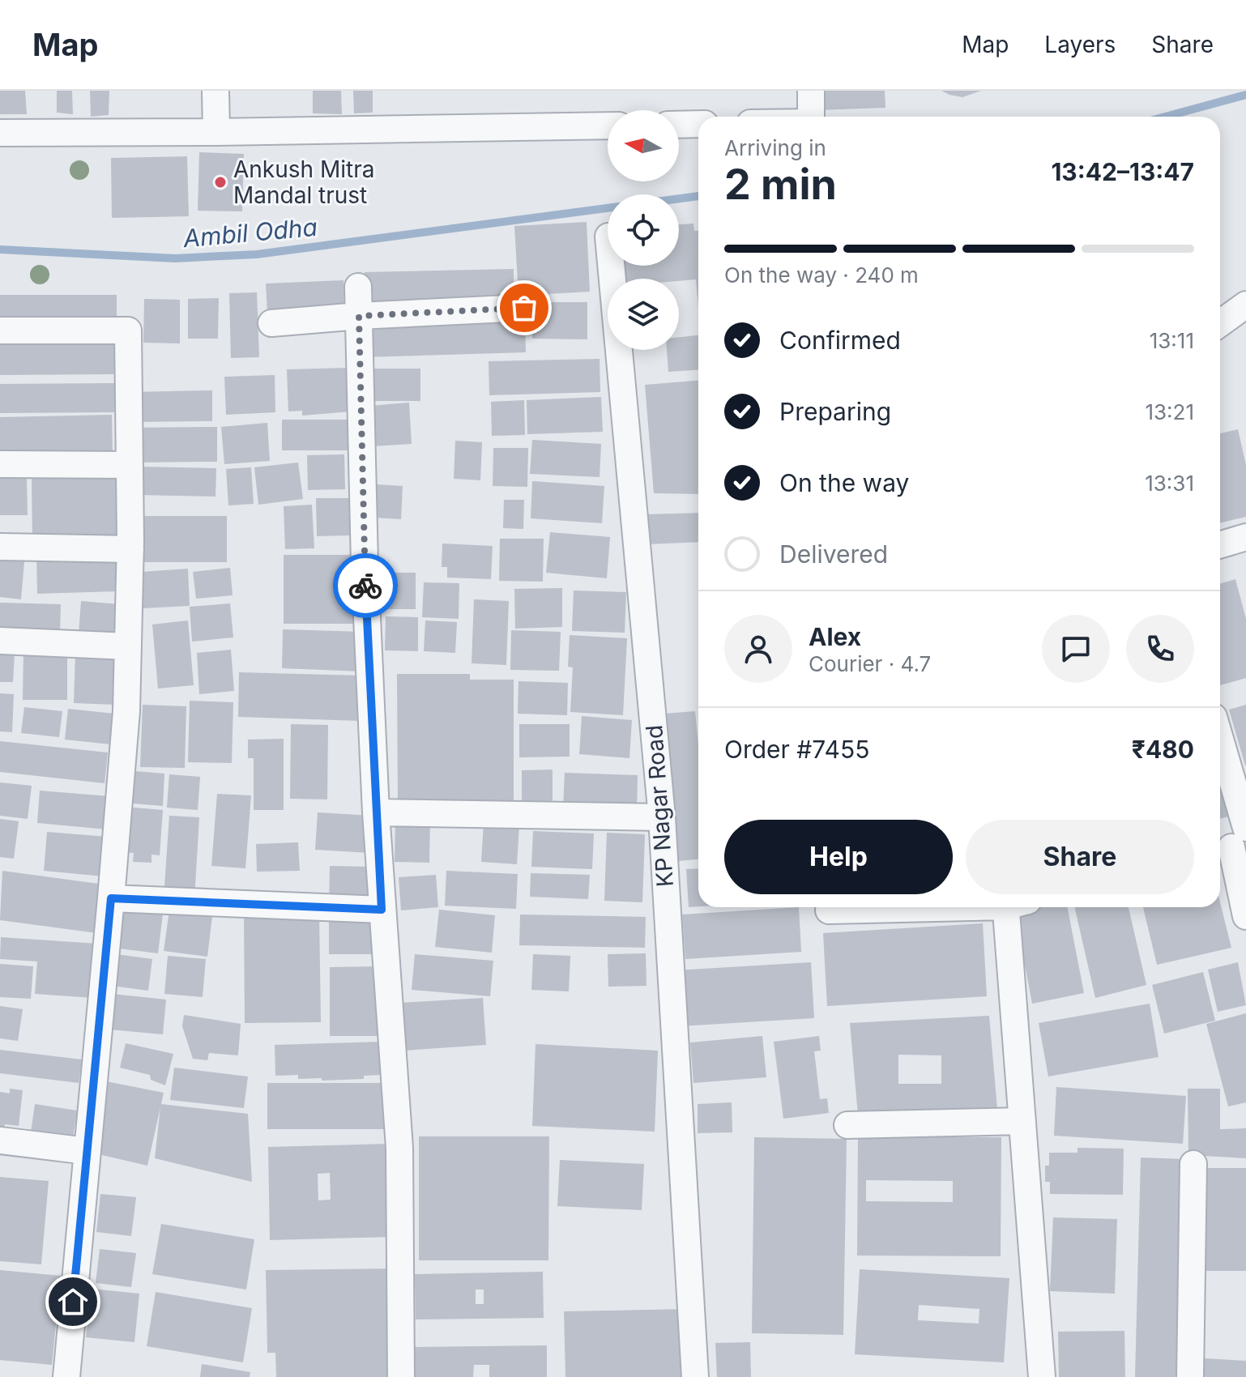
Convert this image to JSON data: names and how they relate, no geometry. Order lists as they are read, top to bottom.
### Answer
{
  "streets": {
    "street": ["KP Nagar Road"]
  },
  "water": ["Ambil Odha"],
  "places": ["Ankush Mitra Mandal trust"],
  "north": "left",
  "page": {
    "header": "Map",
    "nav": ["Map", "Layers", "Share"],
    "heading": ["2 min", "Arriving in", "13:42–13:47"],
    "panel": [
      "Alex",
      "Courier · 4.7",
      "Order #7455",
      "₹480"
    ],
    "bar": "On the way · 240 m",
    "list": [
      ["Confirmed", "13:11"],
      ["Preparing", "13:21"],
      ["On the way", "13:31"],
      "Delivered"
    ],
    "buttons": ["Help", "Share"]
  }
}
